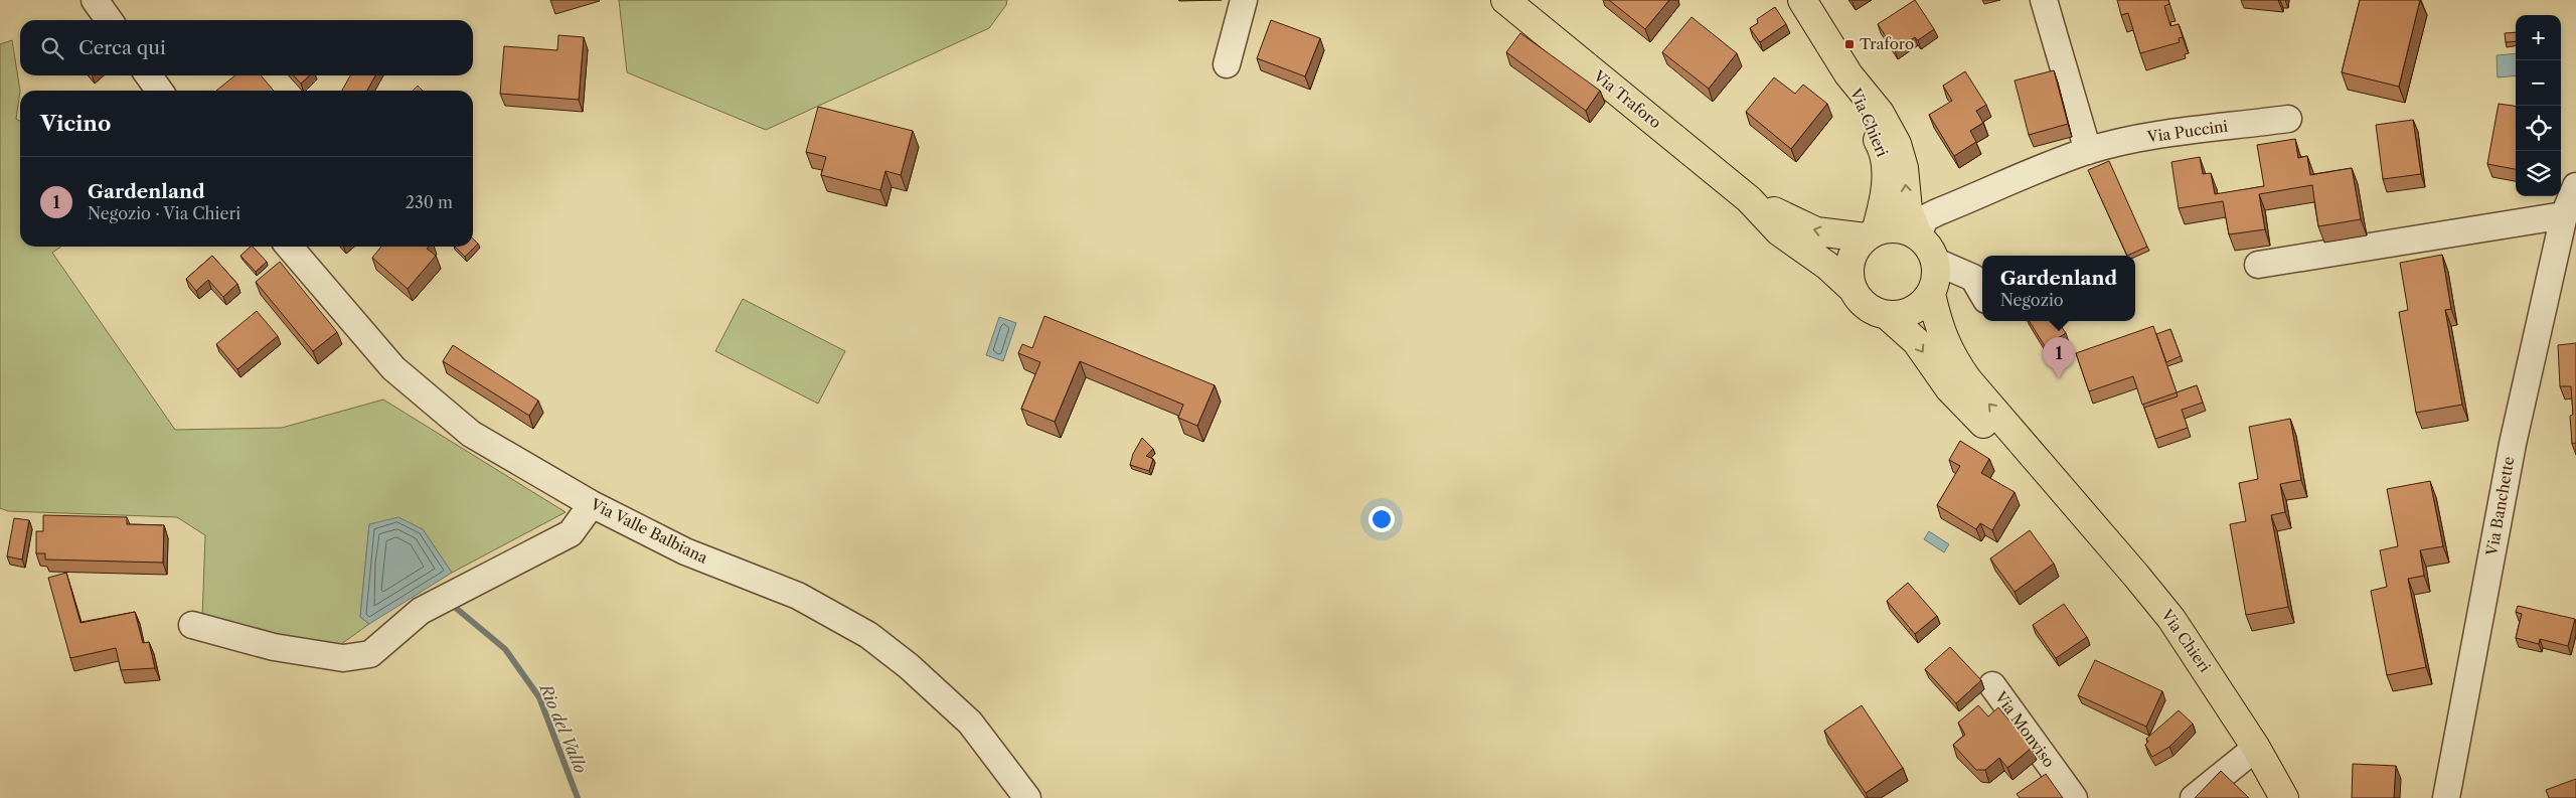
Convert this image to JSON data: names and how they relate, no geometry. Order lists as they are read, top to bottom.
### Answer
{
  "streets": {
    "main road": ["Via Traforo", "Via Chieri"],
    "street": [
      "Via Puccini",
      "Via Banchette",
      "Via Valle Balbiana",
      "Via Monviso"
    ]
  },
  "crossings": [
    ["Via Traforo", "Via Chieri"],
    ["Via Traforo", "Via Puccini"],
    ["Via Chieri", "Via Puccini"]
  ],
  "water": ["Rio del Vallo"],
  "places": {
    "transit": ["Traforo"]
  },
  "page": {
    "map_buttons": ["+", "−"],
    "search": "Cerca qui",
    "heading": "Vicino",
    "list": [
      {
        "mark": "1",
        "name": "Gardenland",
        "note": "Negozio · Via Chieri",
        "value": "230 m"
      }
    ],
    "popup": ["Gardenland", "Negozio"],
    "pins": "1"
  }
}
